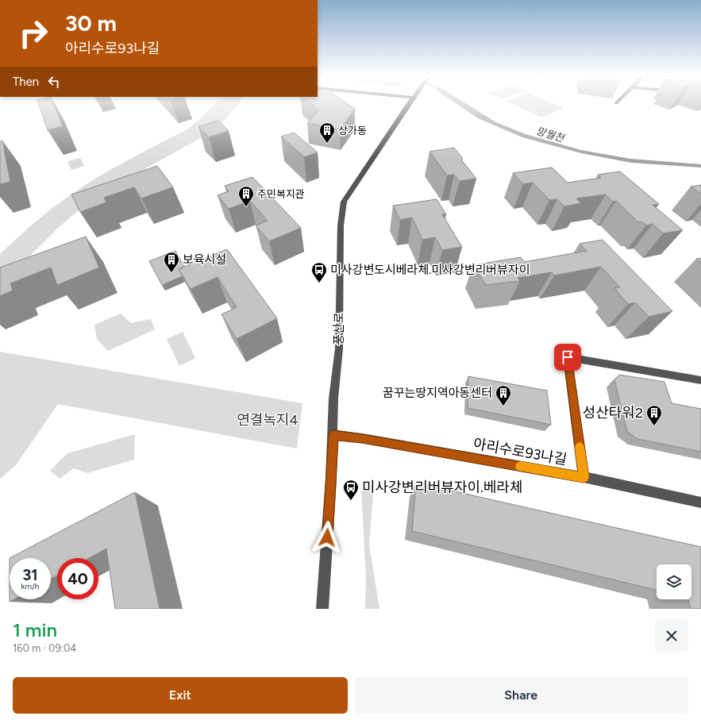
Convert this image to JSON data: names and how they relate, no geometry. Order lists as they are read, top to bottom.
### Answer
{
  "streets": {
    "street": ["풍산로", "아리수로93나길"]
  },
  "crossings": [
    ["풍산로", "아리수로93나길"]
  ],
  "water": ["망월천"],
  "parks": ["연결녹지4"],
  "places": {
    "building": [
      "상가동",
      "주민복지관",
      "보육시설",
      "꿈꾸는땅지역아동센터",
      "성산타워2"
    ],
    "bus stop": ["미사강변도시베라체.미사강변리버뷰자이", "미사강변리버뷰자이.베라체"]
  },
  "page": {
    "turn": ["30 m", "아리수로93나길"],
    "then": "Then",
    "speed": "31 km/h",
    "limit": "40",
    "heading": ["1 min", "160 m · 09:04"],
    "buttons": ["Exit", "Share"]
  }
}
